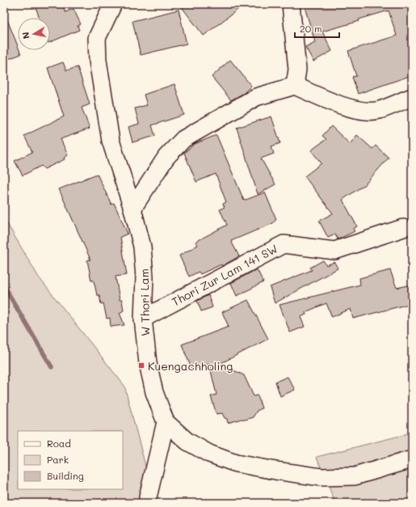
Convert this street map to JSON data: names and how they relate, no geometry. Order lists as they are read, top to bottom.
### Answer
{
  "streets": {
    "street": ["Thori Zur Lam 141 SW", "W Thori Lam"]
  },
  "crossings": [
    ["Thori Zur Lam 141 SW", "W Thori Lam"]
  ],
  "places": {
    "transit": ["Kuengachholing"]
  },
  "legend": ["Road", "Park", "Building"],
  "scale_bar": "20 m",
  "north": "left"
}
